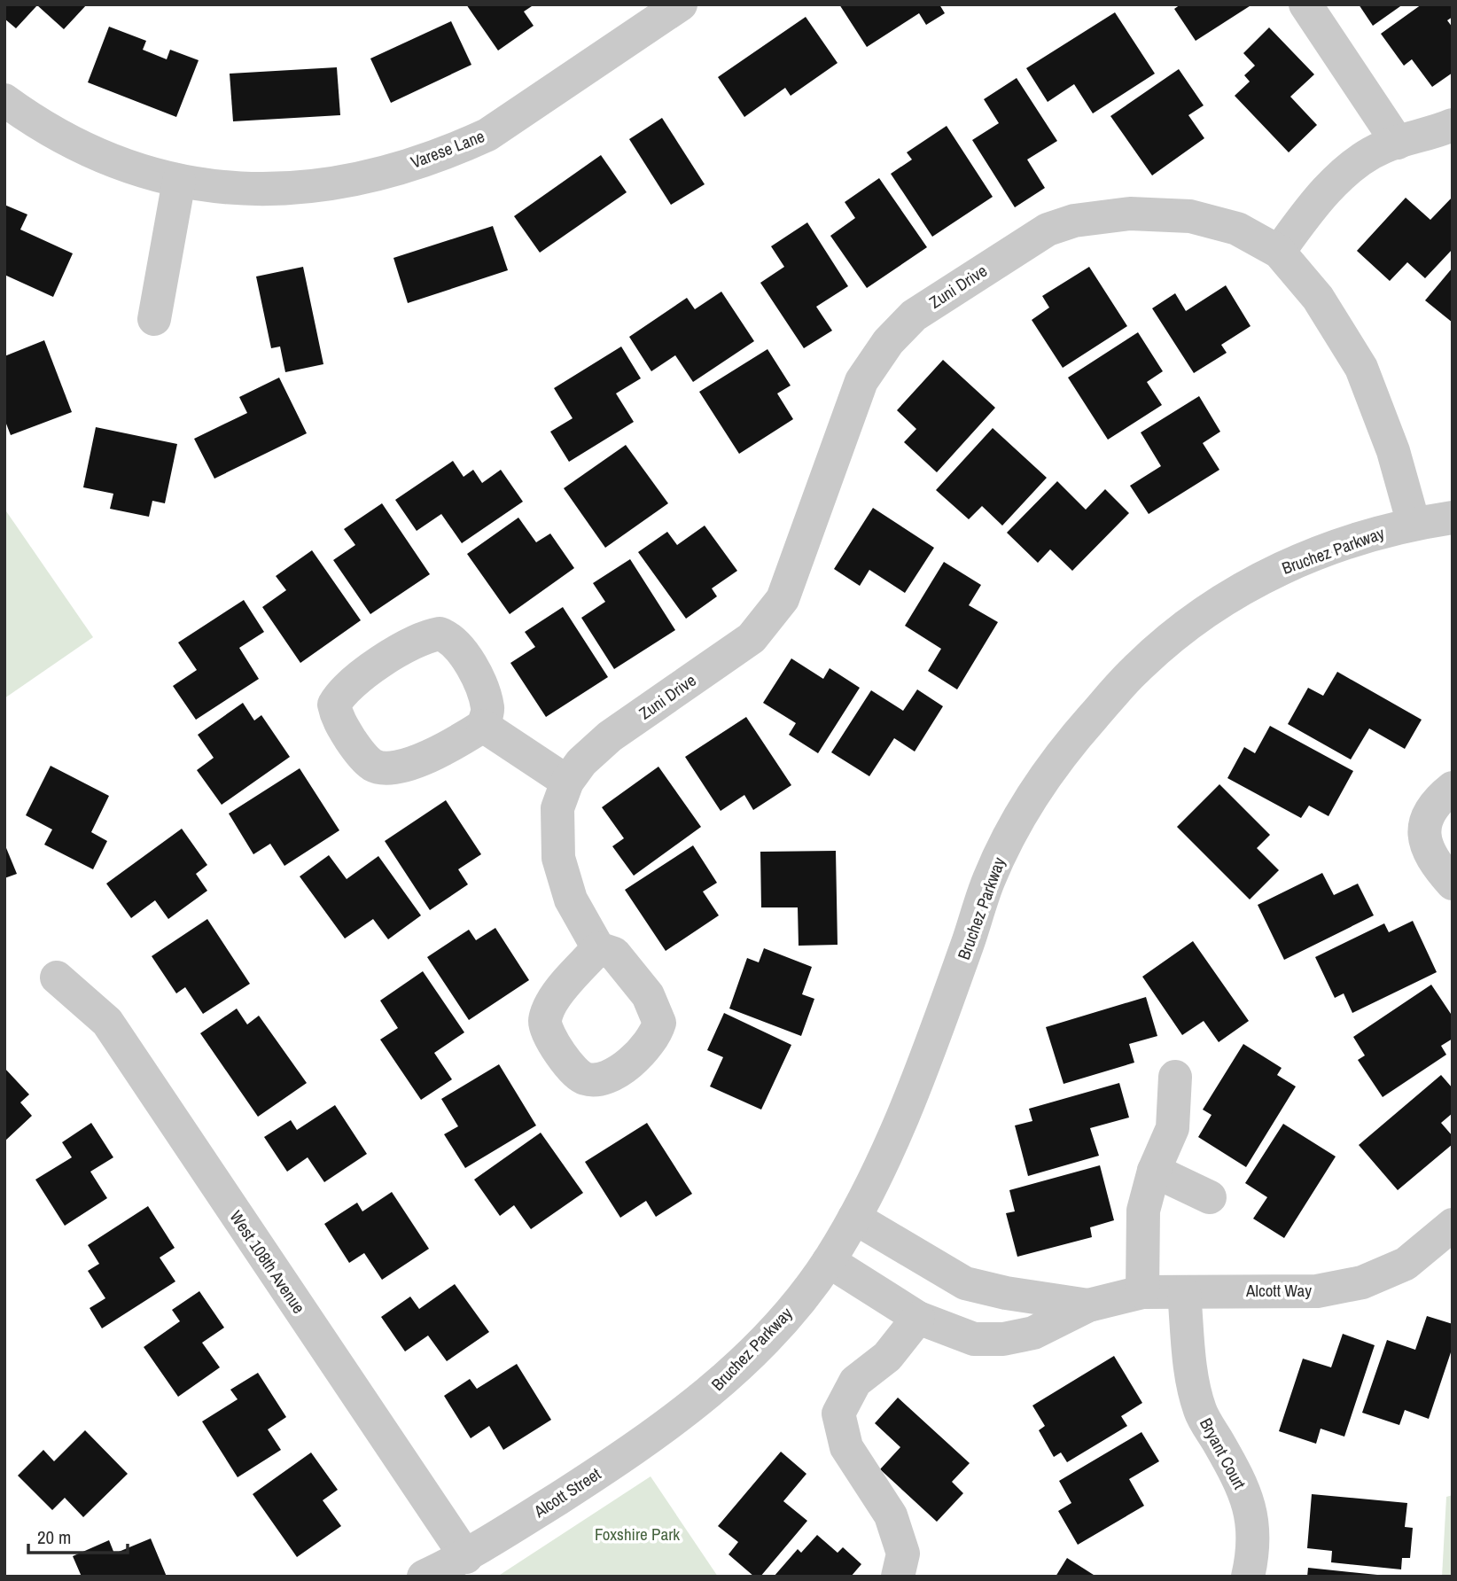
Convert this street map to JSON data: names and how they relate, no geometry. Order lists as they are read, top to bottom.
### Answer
{
  "streets": {
    "street": [
      "Varese Lane",
      "Zuni Drive",
      "Bruchez Parkway",
      "West 108th Avenue",
      "Alcott Way",
      "Bryant Court",
      "Alcott Street"
    ]
  },
  "crossings": [
    ["Zuni Drive", "Bruchez Parkway"],
    ["Bruchez Parkway", "Alcott Way"],
    ["Bruchez Parkway", "Alcott Street"],
    ["West 108th Avenue", "Alcott Street"],
    ["Alcott Way", "Bryant Court"]
  ],
  "parks": ["Foxshire Park"],
  "scale_bar": "20 m"
}
